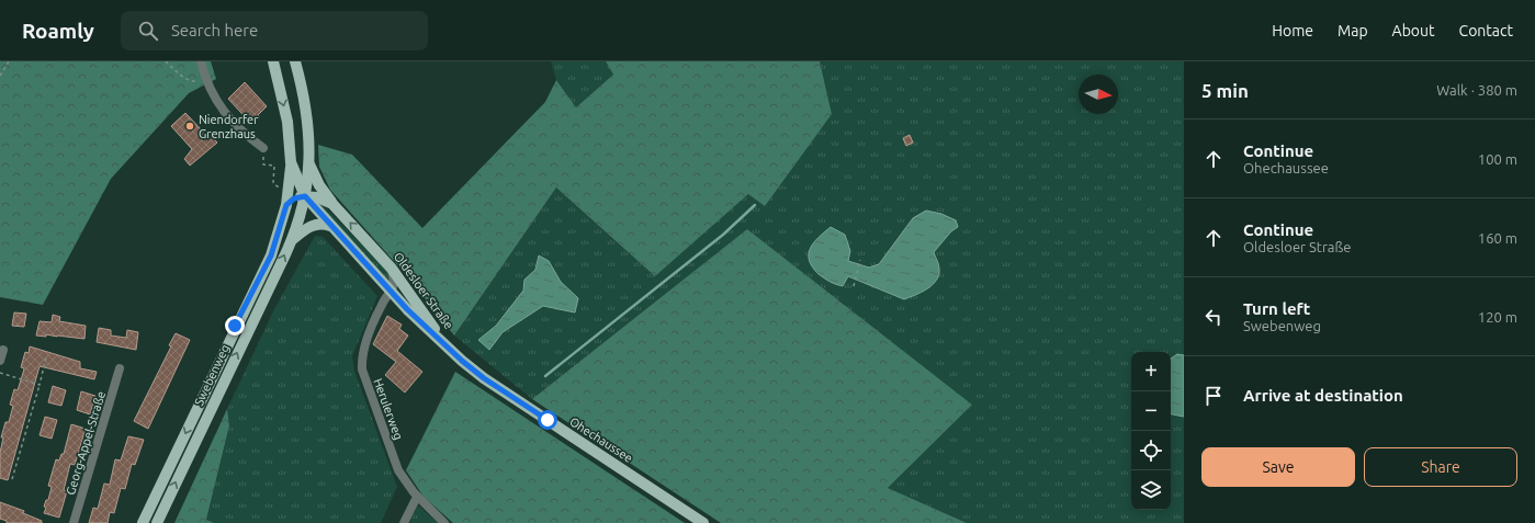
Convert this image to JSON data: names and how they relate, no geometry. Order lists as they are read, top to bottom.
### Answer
{
  "streets": {
    "main road": ["Oldesloer Straße", "Swebenweg", "Ohechaussee"],
    "street": ["Herulerweg", "Georg-Appel-Straße"]
  },
  "crossings": [
    ["Oldesloer Straße", "Swebenweg"],
    ["Oldesloer Straße", "Herulerweg"],
    ["Oldesloer Straße", "Ohechaussee"]
  ],
  "places": ["Niendorfer Grenzhaus"],
  "north": "right",
  "page": {
    "header": "Roamly",
    "search": "Search here",
    "nav": [
      "Home",
      "Map",
      "About",
      "Contact"
    ],
    "heading": ["5 min", "Walk · 380 m"],
    "list": [
      ["Continue", "Ohechaussee", "100 m"],
      ["Continue", "Oldesloer Straße", "160 m"],
      ["Turn left", "Swebenweg", "120 m"],
      "Arrive at destination"
    ],
    "map_buttons": ["+", "−"],
    "buttons": ["Save", "Share"]
  }
}
